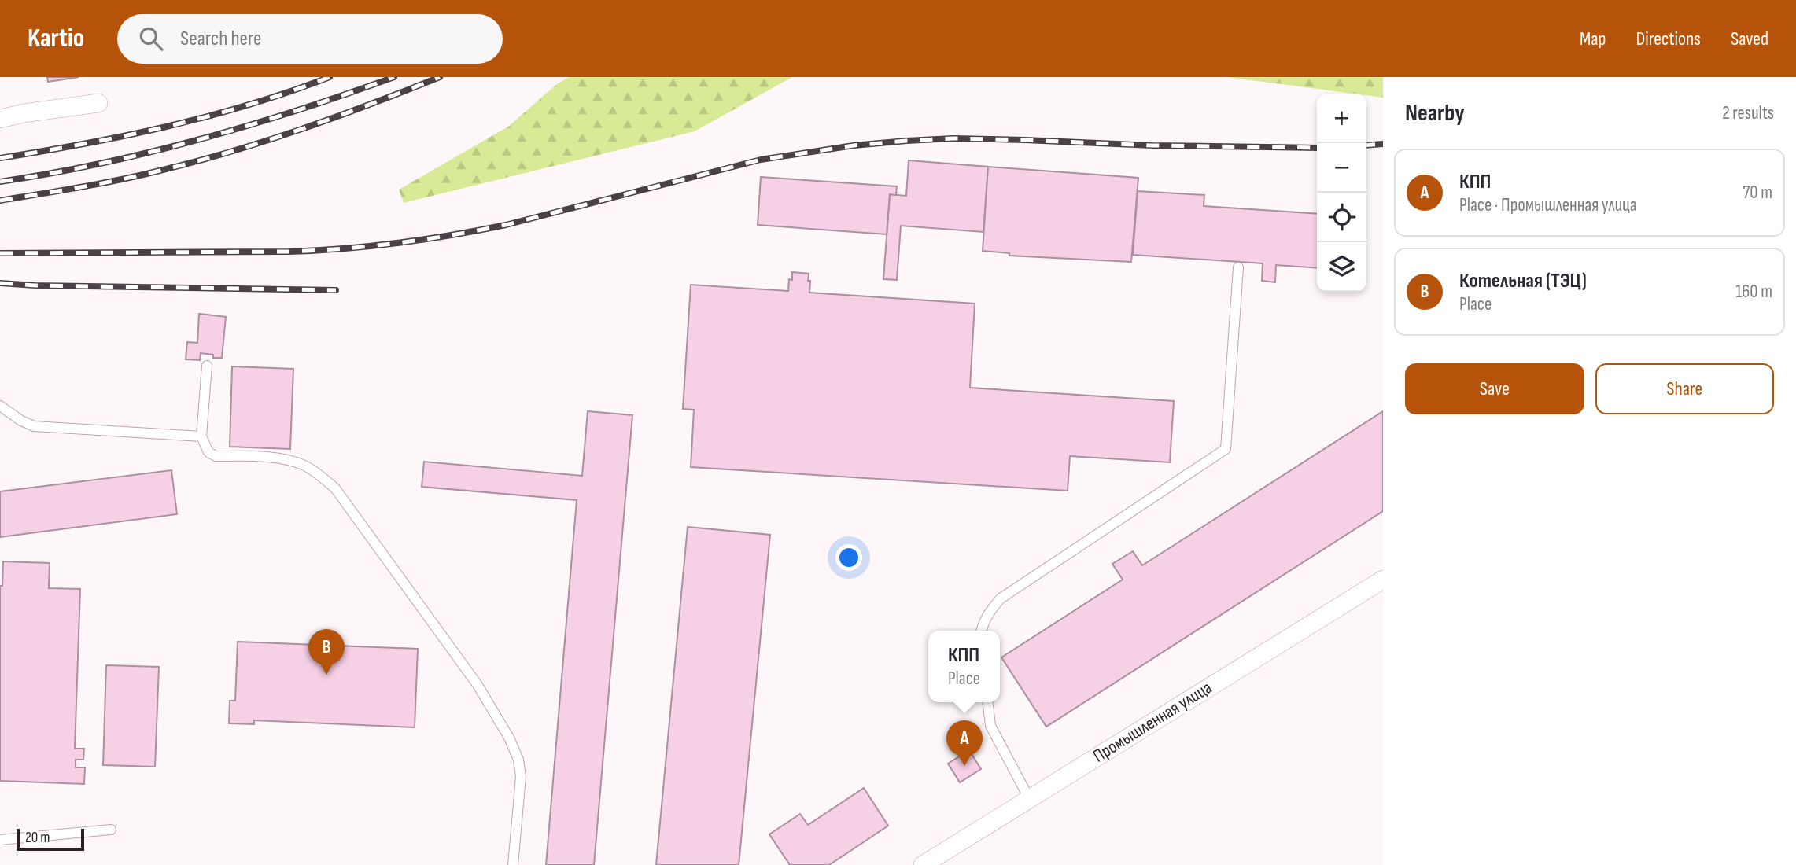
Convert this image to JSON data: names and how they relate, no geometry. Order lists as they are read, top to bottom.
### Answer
{
  "streets": {
    "street": ["Промышленная улица"]
  },
  "scale_bar": "20 m",
  "page": {
    "header": "Kartio",
    "search": "Search here",
    "nav": ["Map", "Directions", "Saved"],
    "heading": ["Nearby", "2 results"],
    "map_buttons": ["+", "−"],
    "list": [
      {
        "mark": "A",
        "name": "КПП",
        "note": "Place · Промышленная улица",
        "value": "70 m"
      },
      {
        "mark": "B",
        "name": "Котельная (ТЭЦ)",
        "note": "Place",
        "value": "160 m"
      }
    ],
    "buttons": ["Save", "Share"],
    "pins": ["B", "A"],
    "popup": ["КПП", "Place"],
    "scale": "20 m"
  }
}
